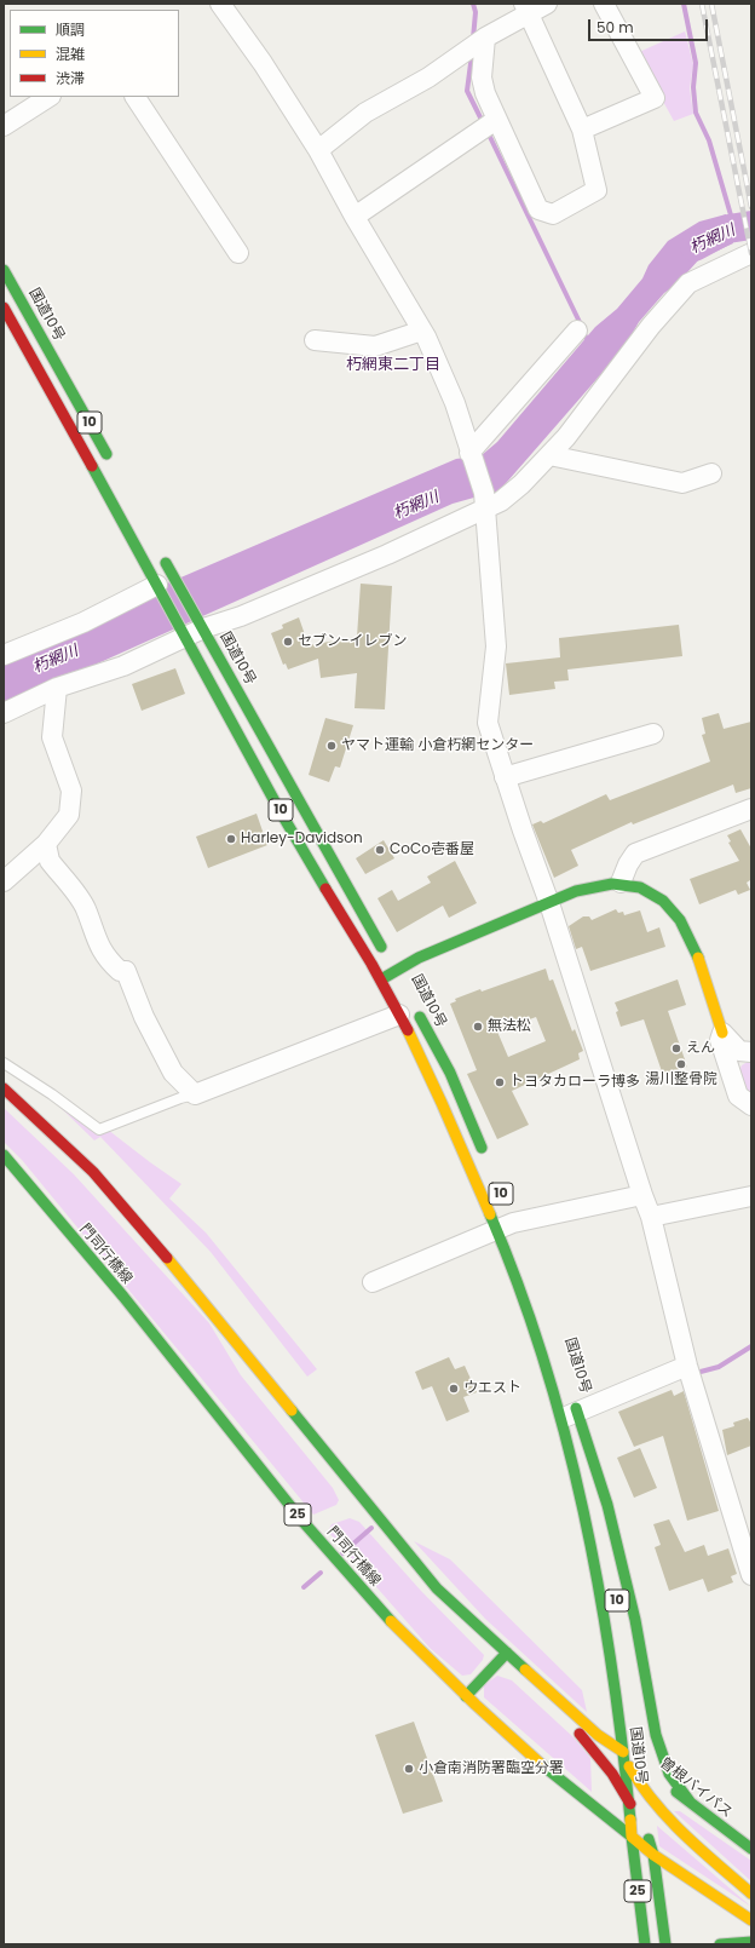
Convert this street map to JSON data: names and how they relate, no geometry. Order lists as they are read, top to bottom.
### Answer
{
  "streets": {
    "main road": [
      "国道10号",
      "10",
      "門司行橋線",
      "25",
      "曽根バイパス"
    ]
  },
  "crossings": [
    ["国道10号", "10"],
    ["国道10号", "門司行橋線"],
    ["国道10号", "25"],
    ["国道10号", "曽根バイパス"],
    ["10", "曽根バイパス"],
    ["門司行橋線", "25"]
  ],
  "districts": ["朽網東二丁目"],
  "water": ["朽網川"],
  "places": [
    "セブン-イレブン",
    "ヤマト運輸 小倉朽網センター",
    "Harley-Davidson",
    "CoCo壱番屋",
    "無法松",
    "えん",
    "湯川整骨院",
    "トヨタカローラ博多",
    "ウエスト",
    "小倉南消防署臨空分署"
  ],
  "legend": ["順調", "混雑", "渋滞"],
  "scale_bar": "50 m"
}
